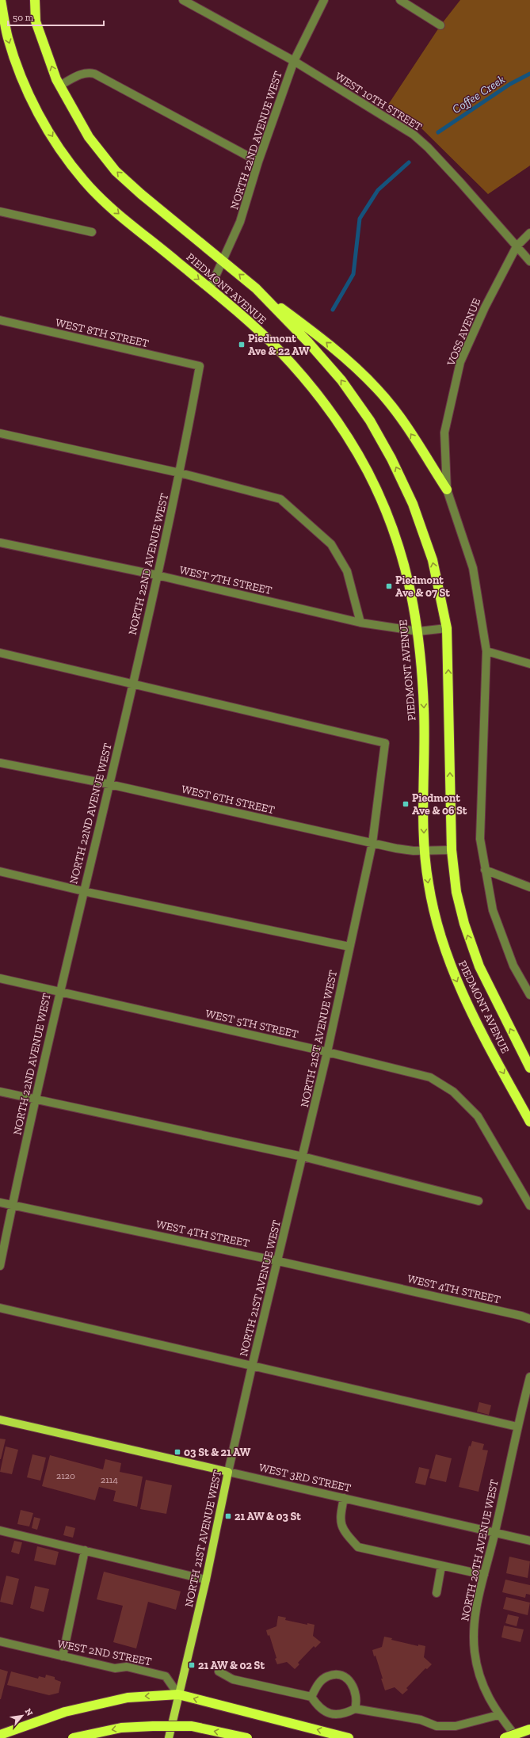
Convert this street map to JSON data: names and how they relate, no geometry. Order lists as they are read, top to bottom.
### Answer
{
  "streets": {
    "highway": ["PIEDMONT AVENUE"],
    "main road": ["NORTH 21ST AVENUE WEST", "WEST 3RD STREET"],
    "street": [
      "WEST 10TH STREET",
      "NORTH 22ND AVENUE WEST",
      "VOSS AVENUE",
      "WEST 8TH STREET",
      "WEST 7TH STREET",
      "WEST 6TH STREET",
      "WEST 5TH STREET",
      "WEST 4TH STREET",
      "NORTH 20TH AVENUE WEST",
      "WEST 2ND STREET"
    ]
  },
  "crossings": [
    ["WEST 10TH STREET", "NORTH 22ND AVENUE WEST"],
    ["WEST 10TH STREET", "VOSS AVENUE"],
    ["NORTH 22ND AVENUE WEST", "PIEDMONT AVENUE"],
    ["NORTH 22ND AVENUE WEST", "WEST 8TH STREET"],
    ["NORTH 22ND AVENUE WEST", "WEST 7TH STREET"],
    ["NORTH 22ND AVENUE WEST", "WEST 6TH STREET"],
    ["NORTH 22ND AVENUE WEST", "WEST 5TH STREET"],
    ["NORTH 22ND AVENUE WEST", "NORTH 21ST AVENUE WEST"],
    ["NORTH 22ND AVENUE WEST", "WEST 4TH STREET"],
    ["PIEDMONT AVENUE", "WEST 7TH STREET"],
    ["PIEDMONT AVENUE", "WEST 6TH STREET"],
    ["WEST 6TH STREET", "NORTH 21ST AVENUE WEST"],
    ["WEST 5TH STREET", "NORTH 21ST AVENUE WEST"],
    ["NORTH 21ST AVENUE WEST", "WEST 4TH STREET"],
    ["NORTH 21ST AVENUE WEST", "WEST 3RD STREET"],
    ["NORTH 21ST AVENUE WEST", "WEST 2ND STREET"],
    ["WEST 3RD STREET", "NORTH 20TH AVENUE WEST"]
  ],
  "water": ["Coffee Creek"],
  "places": {
    "transit": [
      "Piedmont Ave & 22 AW",
      "Piedmont Ave & 07 St",
      "Piedmont Ave & 06 St",
      "03 St & 21 AW",
      "21 AW & 03 St",
      "21 AW & 02 St"
    ]
  },
  "house_numbers": ["2120", "2114"],
  "scale_bar": "50 m",
  "north": "top right"
}
